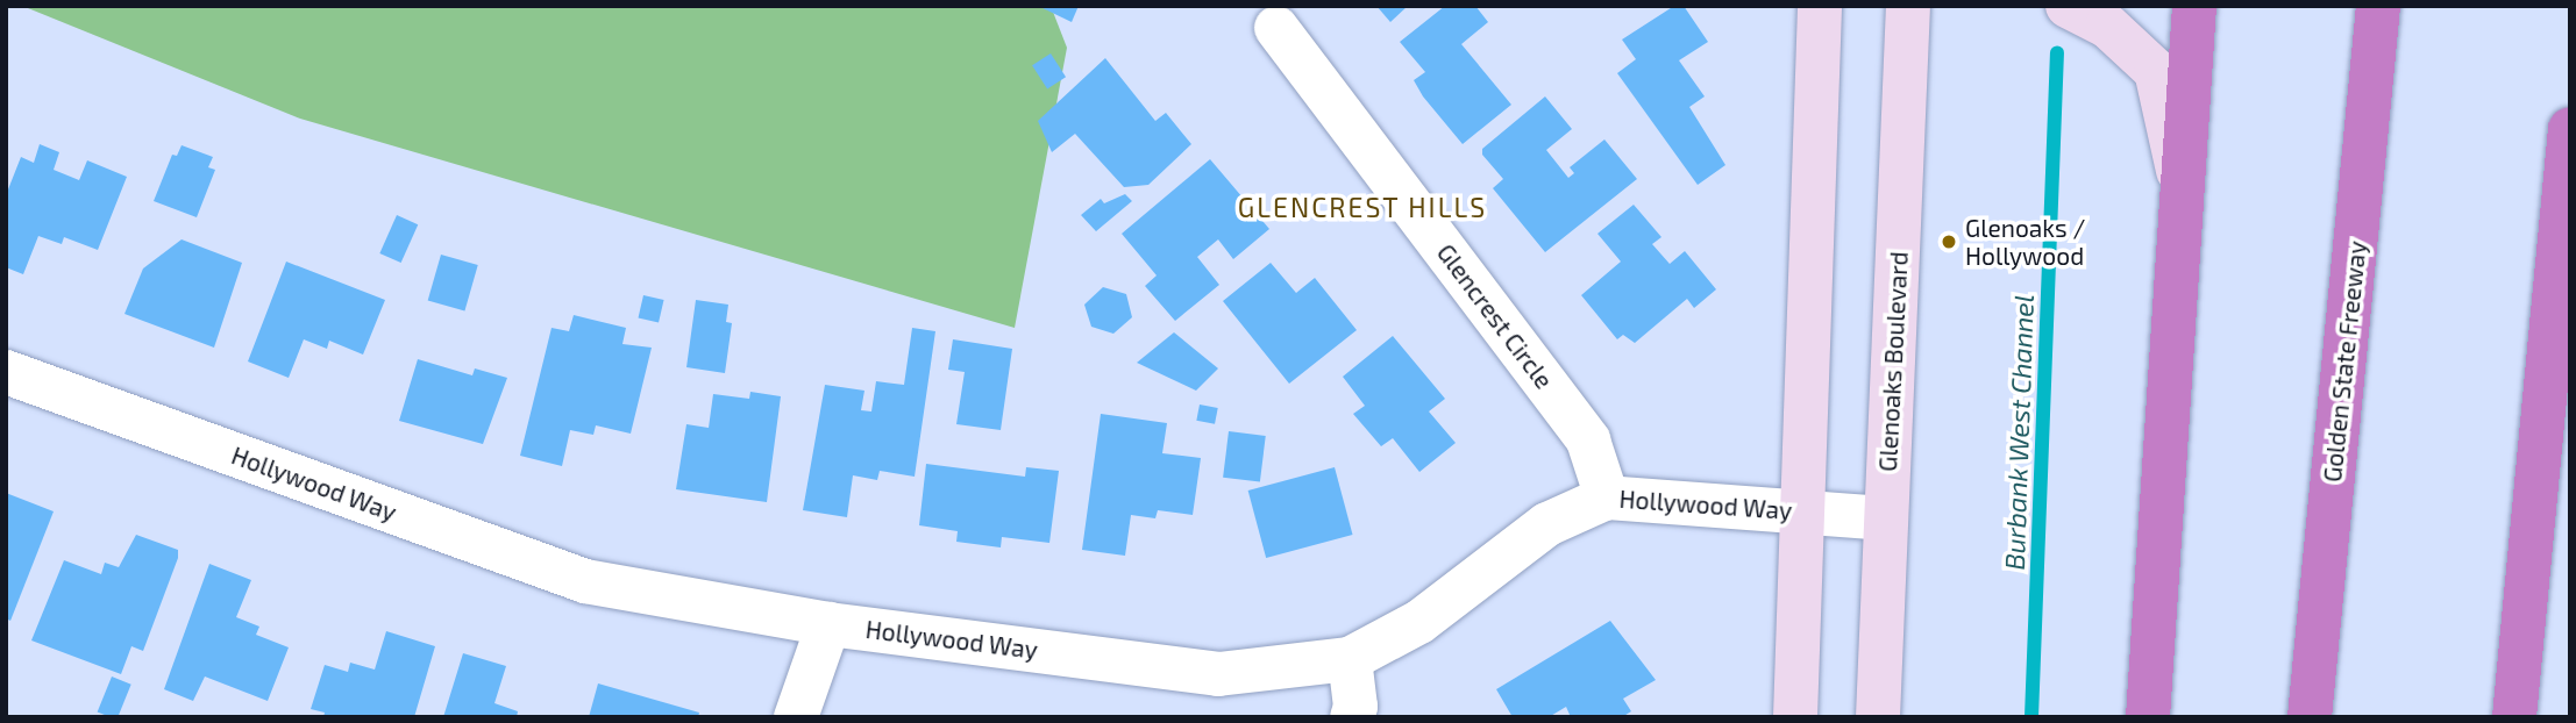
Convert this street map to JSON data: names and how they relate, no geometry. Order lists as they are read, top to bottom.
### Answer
{
  "streets": {
    "highway": ["Golden State Freeway"],
    "main road": ["Glenoaks Boulevard"],
    "street": ["Glencrest Circle", "Hollywood Way"]
  },
  "crossings": [
    ["Glencrest Circle", "Hollywood Way"],
    ["Glenoaks Boulevard", "Hollywood Way"]
  ],
  "districts": ["GLENCREST HILLS"],
  "water": ["Burbank West Channel"],
  "places": ["Glenoaks / Hollywood"]
}
